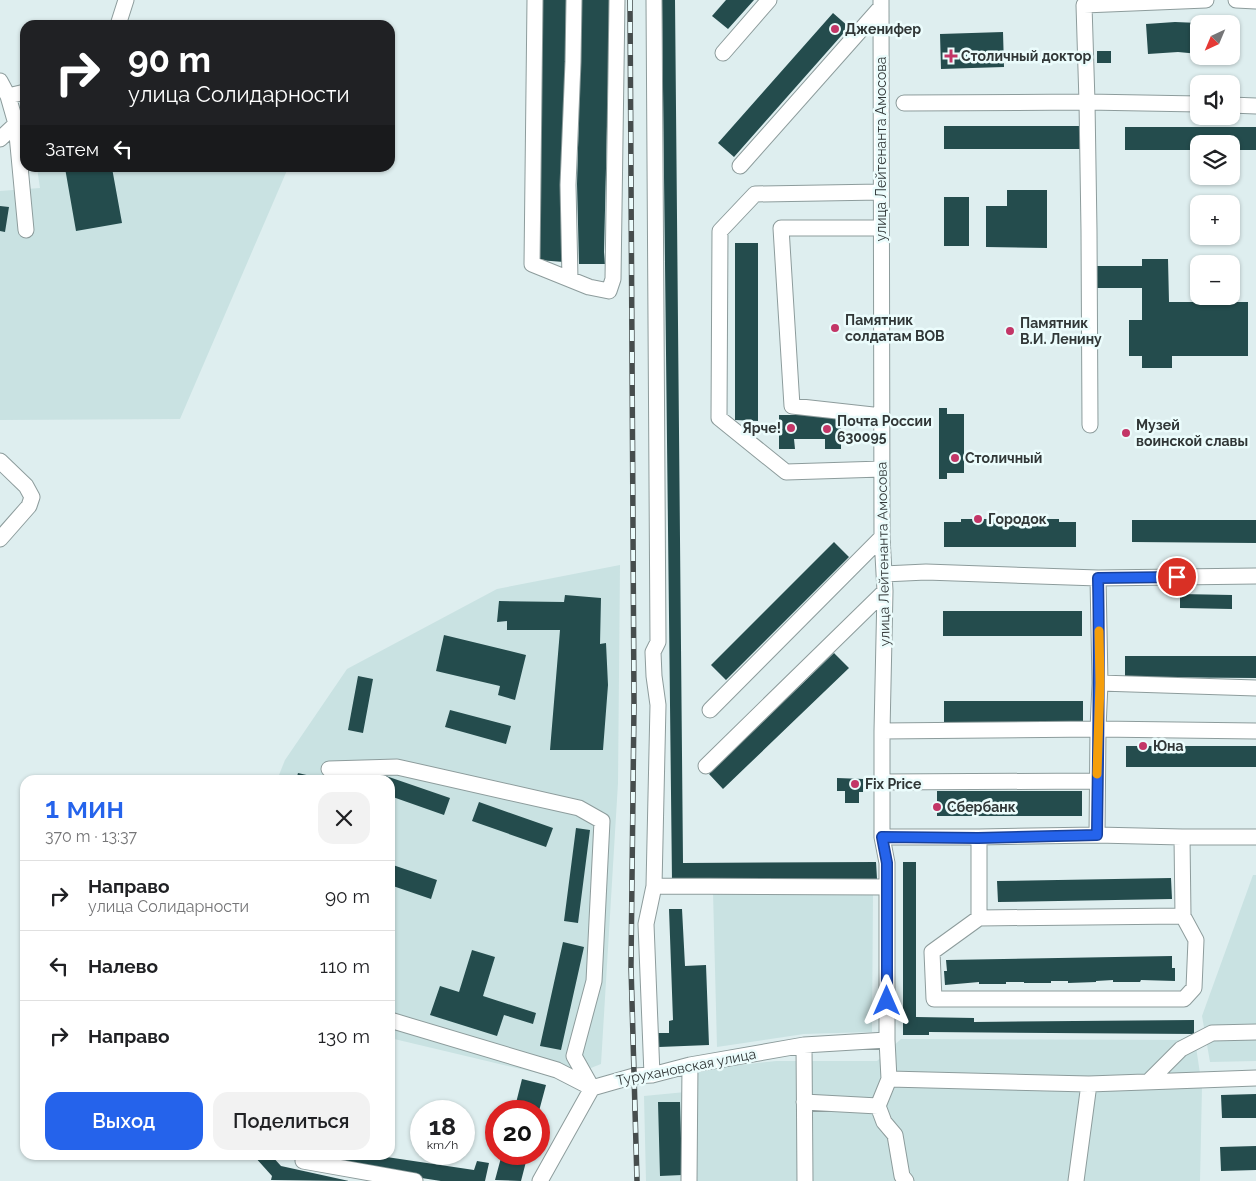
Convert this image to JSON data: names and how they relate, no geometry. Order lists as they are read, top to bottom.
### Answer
{
  "streets": {
    "street": ["улица Лейтенанта Амосова", "Турухановская улица"]
  },
  "crossings": [
    ["улица Лейтенанта Амосова", "Турухановская улица"]
  ],
  "places": {
    "other": [
      "Дженифер",
      "Памятник солдатам ВОВ",
      "Памятник В.И. Ленину",
      "Ярче!",
      "Почта России 630095",
      "Музей воинской славы",
      "Столичный",
      "Городок",
      "Юна",
      "Fix Price",
      "Сбербанк"
    ],
    "health": ["Столичный доктор"]
  },
  "north": "bottom left",
  "page": {
    "map_buttons": ["+", "−"],
    "turn": ["90 m", "улица Солидарности"],
    "then": "Затем",
    "heading": ["1 мин", "370 m · 13:37"],
    "list": [
      {
        "name": "Направо",
        "note": "улица Солидарности",
        "value": "90 m"
      },
      {
        "name": "Налево",
        "value": "110 m"
      },
      {
        "name": "Направо",
        "value": "130 m"
      }
    ],
    "buttons": ["Выход", "Поделиться"],
    "speed": "18 km/h",
    "limit": "20"
  }
}
